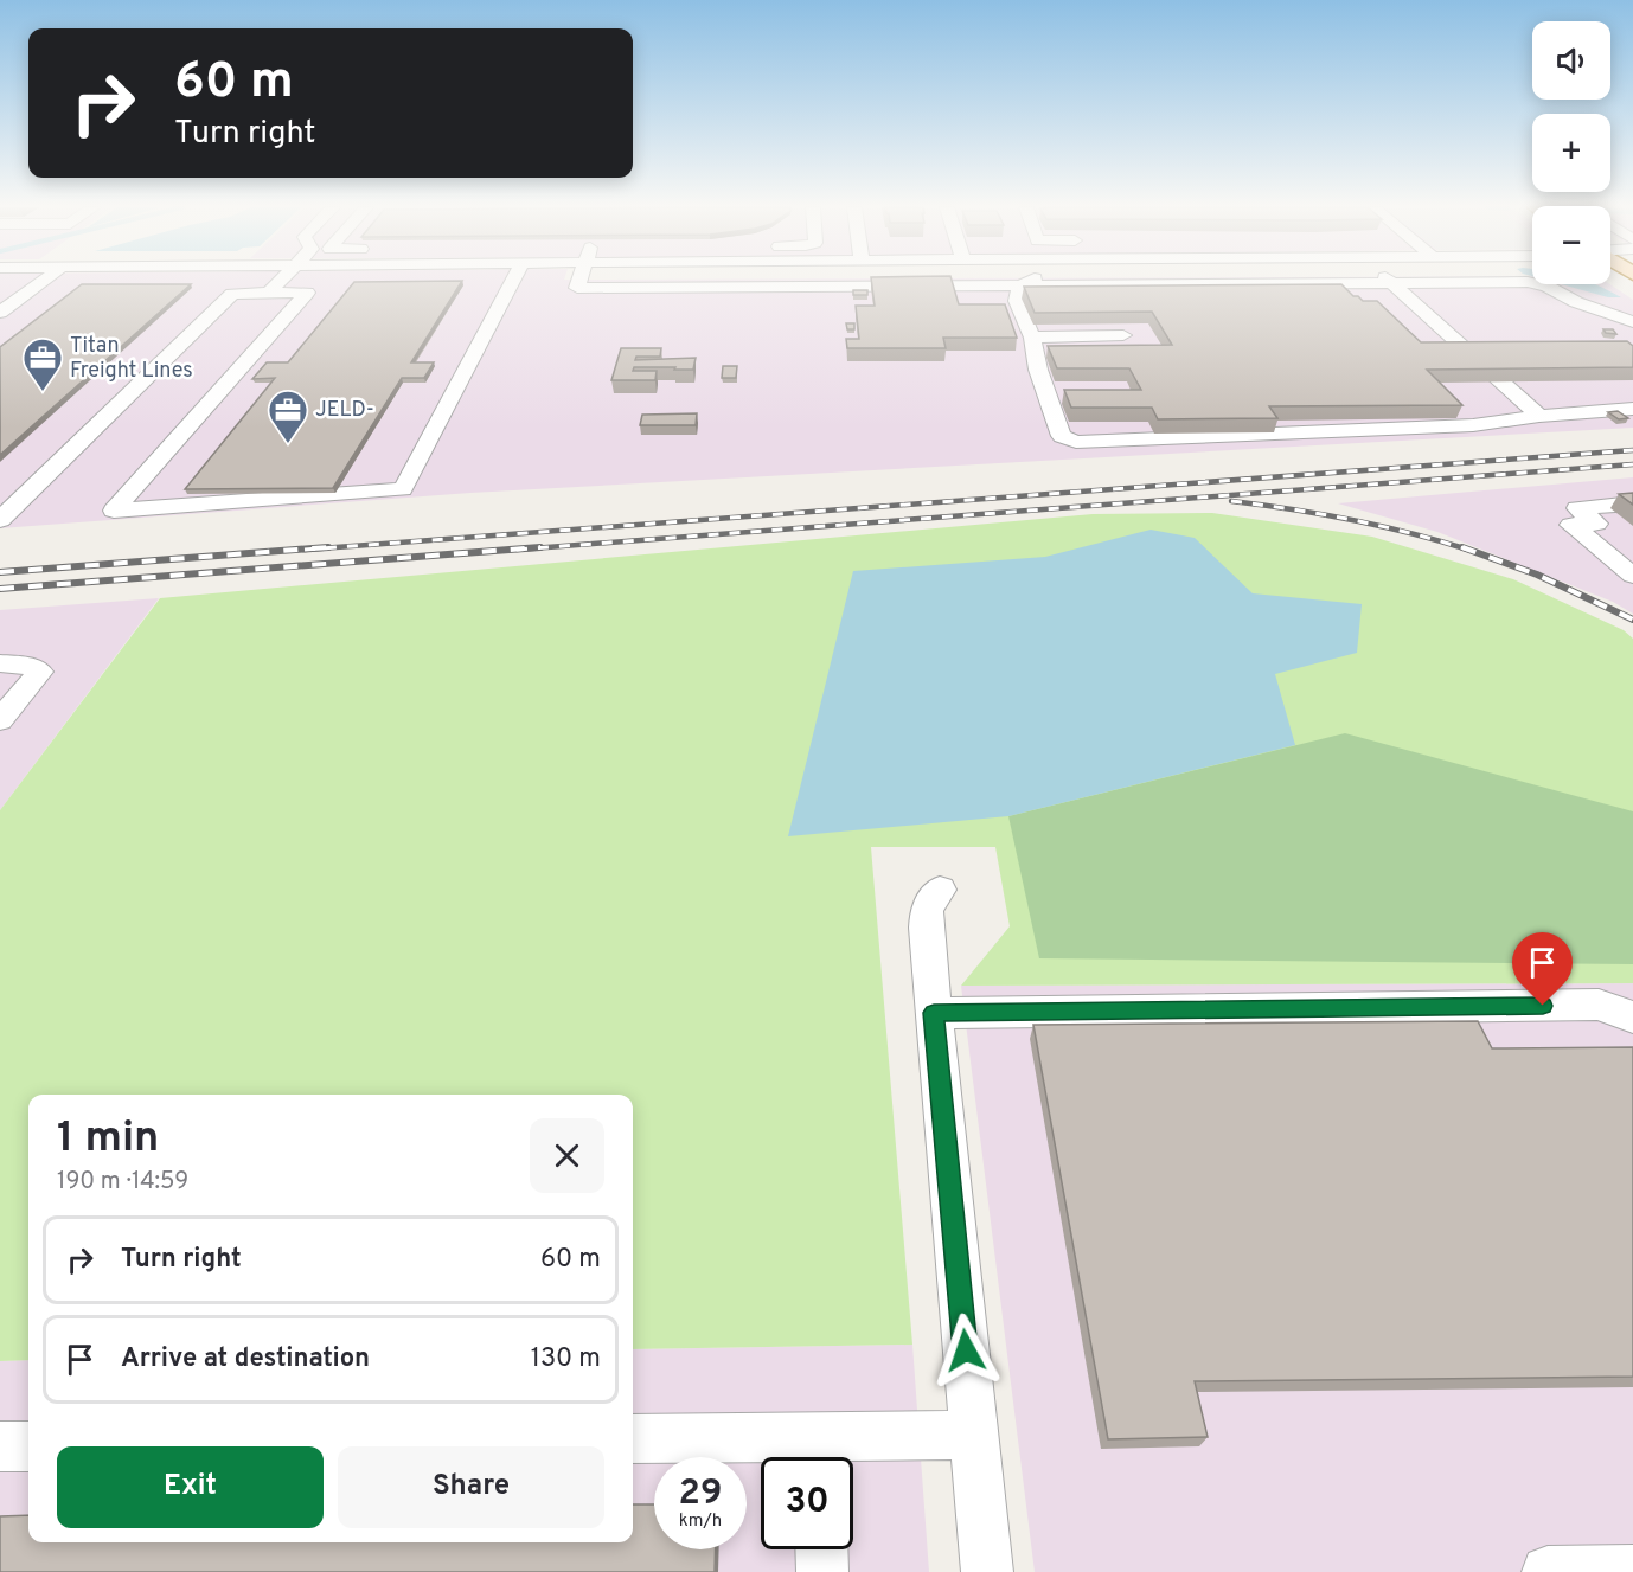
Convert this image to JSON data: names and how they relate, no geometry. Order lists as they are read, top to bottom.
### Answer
{
  "places": {
    "office": ["Titan Freight Lines", "JELD-"]
  },
  "page": {
    "map_buttons": ["+", "−"],
    "turn": ["60 m", "Turn right"],
    "heading": ["1 min", "190 m · 14:59"],
    "list": [
      {
        "name": "Turn right",
        "value": "60 m"
      },
      {
        "name": "Arrive at destination",
        "value": "130 m"
      }
    ],
    "buttons": ["Exit", "Share"],
    "speed": "29 km/h",
    "limit": "30"
  }
}
